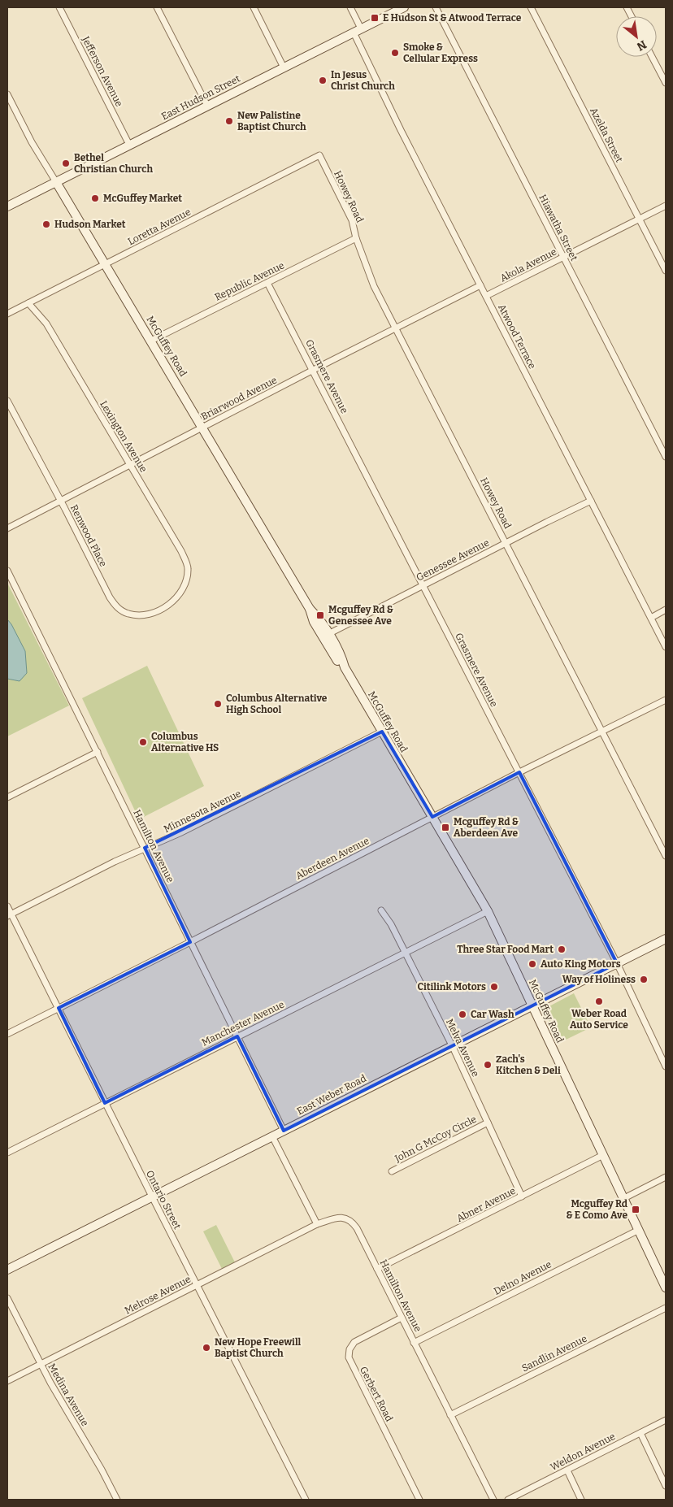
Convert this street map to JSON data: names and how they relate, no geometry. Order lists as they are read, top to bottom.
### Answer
{
  "streets": {
    "street": [
      "Jefferson Avenue",
      "East Hudson Street",
      "Azelda Street",
      "Howey Road",
      "Loretta Avenue",
      "Hiawatha Street",
      "Akola Avenue",
      "Republic Avenue",
      "Atwood Terrace",
      "McGuffey Road",
      "Grasmere Avenue",
      "Briarwood Avenue",
      "Lexington Avenue",
      "Renwood Place",
      "Genessee Avenue",
      "Minnesota Avenue",
      "Hamilton Avenue",
      "Aberdeen Avenue",
      "Manchester Avenue",
      "Melva Avenue",
      "East Weber Road",
      "John G McCoy Circle",
      "Ontario Street",
      "Abner Avenue",
      "Delno Avenue",
      "Melrose Avenue",
      "Sandlin Avenue",
      "Gerbert Road",
      "Medina Avenue",
      "Weldon Avenue"
    ]
  },
  "crossings": [
    ["Jefferson Avenue", "East Hudson Street"],
    ["East Hudson Street", "Atwood Terrace"],
    ["East Hudson Street", "McGuffey Road"],
    ["Azelda Street", "Akola Avenue"],
    ["Howey Road", "Loretta Avenue"],
    ["Howey Road", "Republic Avenue"],
    ["Howey Road", "Briarwood Avenue"],
    ["Howey Road", "Genessee Avenue"],
    ["Howey Road", "Aberdeen Avenue"],
    ["Loretta Avenue", "McGuffey Road"],
    ["Loretta Avenue", "Lexington Avenue"],
    ["Hiawatha Street", "Akola Avenue"],
    ["Akola Avenue", "Atwood Terrace"],
    ["Republic Avenue", "McGuffey Road"],
    ["Republic Avenue", "Grasmere Avenue"],
    ["Atwood Terrace", "Briarwood Avenue"],
    ["Atwood Terrace", "Genessee Avenue"],
    ["McGuffey Road", "Briarwood Avenue"],
    ["McGuffey Road", "Genessee Avenue"],
    ["McGuffey Road", "Minnesota Avenue"],
    ["McGuffey Road", "Aberdeen Avenue"],
    ["McGuffey Road", "Manchester Avenue"],
    ["McGuffey Road", "East Weber Road"],
    ["McGuffey Road", "Abner Avenue"],
    ["McGuffey Road", "Delno Avenue"],
    ["Grasmere Avenue", "Briarwood Avenue"],
    ["Grasmere Avenue", "Genessee Avenue"],
    ["Grasmere Avenue", "Aberdeen Avenue"],
    ["Grasmere Avenue", "East Weber Road"],
    ["Briarwood Avenue", "Lexington Avenue"],
    ["Briarwood Avenue", "Renwood Place"],
    ["Lexington Avenue", "Renwood Place"],
    ["Minnesota Avenue", "Hamilton Avenue"],
    ["Minnesota Avenue", "Ontario Street"],
    ["Hamilton Avenue", "Aberdeen Avenue"],
    ["Hamilton Avenue", "Manchester Avenue"],
    ["Hamilton Avenue", "East Weber Road"],
    ["Hamilton Avenue", "Abner Avenue"],
    ["Hamilton Avenue", "Delno Avenue"],
    ["Hamilton Avenue", "Melrose Avenue"],
    ["Hamilton Avenue", "Sandlin Avenue"],
    ["Hamilton Avenue", "Gerbert Road"],
    ["Aberdeen Avenue", "Ontario Street"],
    ["Manchester Avenue", "Melva Avenue"],
    ["Manchester Avenue", "Ontario Street"],
    ["Melva Avenue", "East Weber Road"],
    ["Melva Avenue", "John G McCoy Circle"],
    ["Melva Avenue", "Abner Avenue"],
    ["East Weber Road", "Ontario Street"],
    ["Ontario Street", "Melrose Avenue"],
    ["Melrose Avenue", "Medina Avenue"]
  ],
  "places": {
    "transit": [
      "E Hudson St & Atwood Terrace",
      "Mcguffey Rd & Genessee Ave",
      "Mcguffey Rd & Aberdeen Ave",
      "Mcguffey Rd & E Como Ave"
    ],
    "other": [
      "Smoke & Cellular Express",
      "In Jesus Christ Church",
      "New Palistine Baptist Church",
      "Bethel Christian Church",
      "McGuffey Market",
      "Hudson Market",
      "Columbus Alternative High School",
      "Columbus Alternative HS",
      "Three Star Food Mart",
      "Auto King Motors",
      "Way of Holiness",
      "Citilink Motors",
      "Weber Road Auto Service",
      "Car Wash",
      "Zach's Kitchen & Deli",
      "New Hope Freewill Baptist Church"
    ]
  },
  "north": "bottom right"
}
